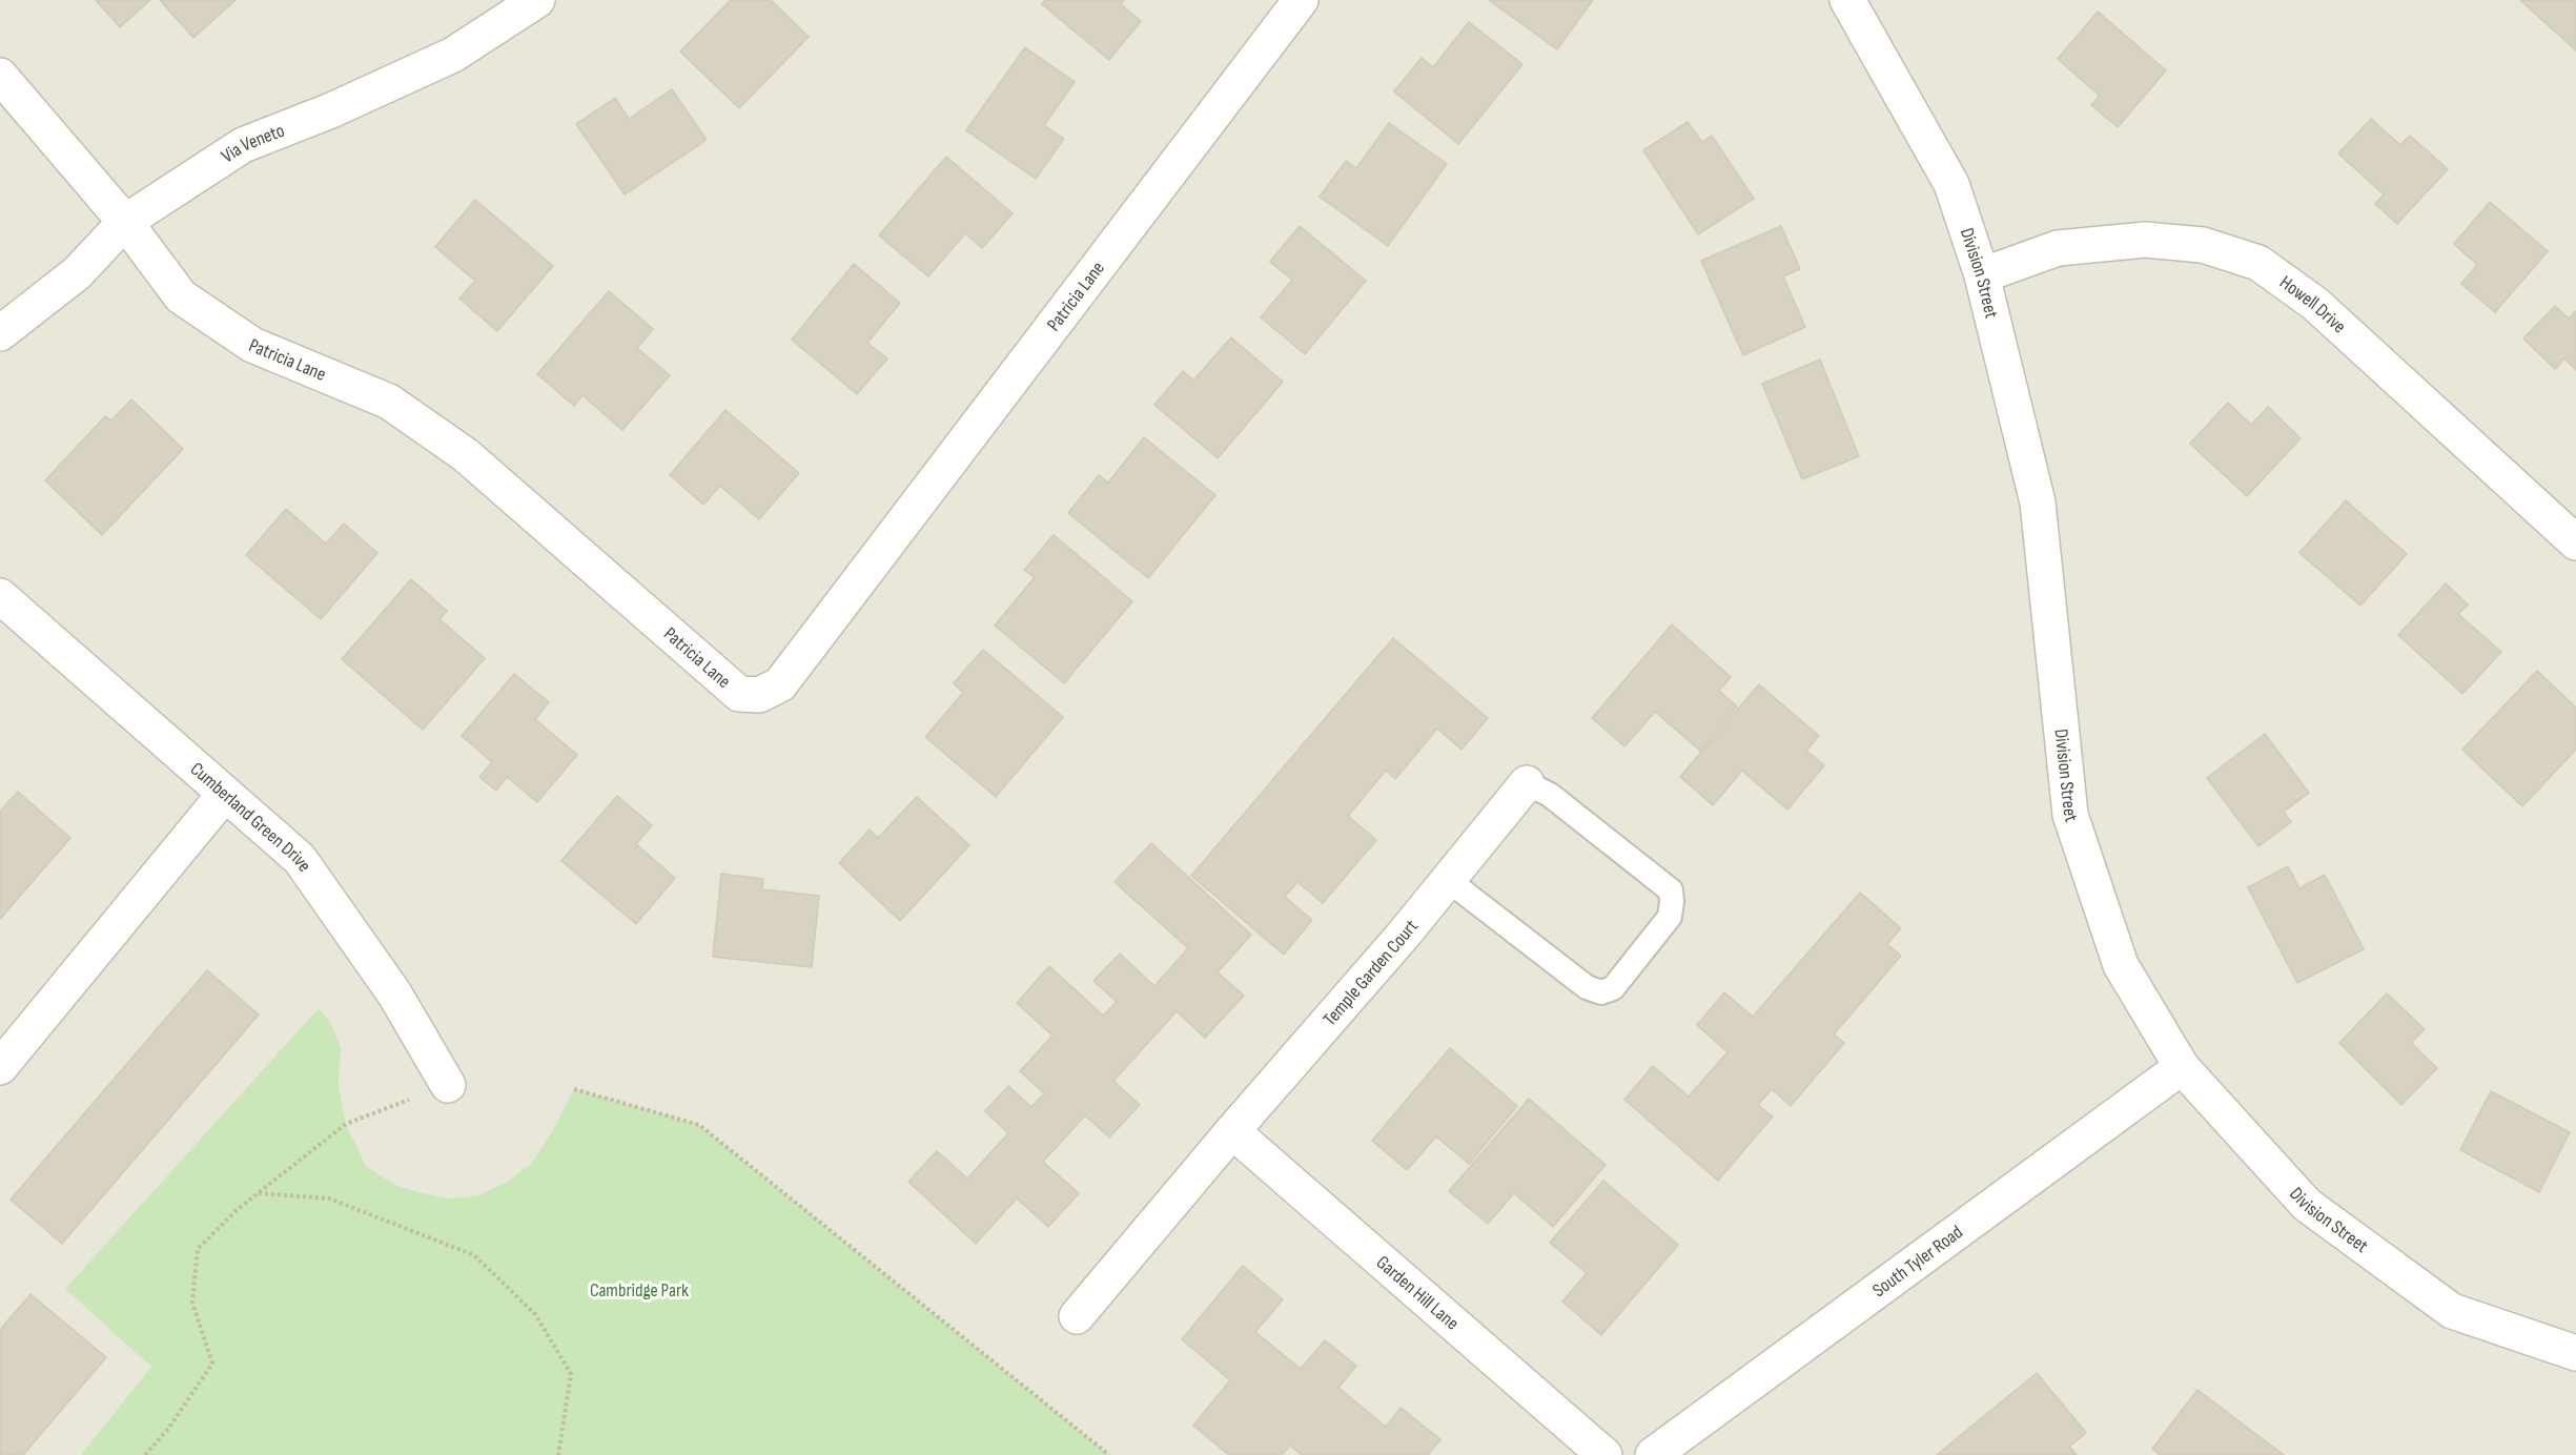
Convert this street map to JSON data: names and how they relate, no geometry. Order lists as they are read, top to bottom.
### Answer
{
  "streets": {
    "street": [
      "Via Veneto",
      "Division Street",
      "Patricia Lane",
      "Howell Drive",
      "Cumberland Green Drive",
      "Temple Garden Court",
      "South Tyler Road",
      "Garden Hill Lane"
    ]
  },
  "crossings": [
    ["Via Veneto", "Patricia Lane"],
    ["Division Street", "Howell Drive"],
    ["Division Street", "South Tyler Road"],
    ["Temple Garden Court", "Garden Hill Lane"]
  ],
  "parks": ["Cambridge Park"]
}
